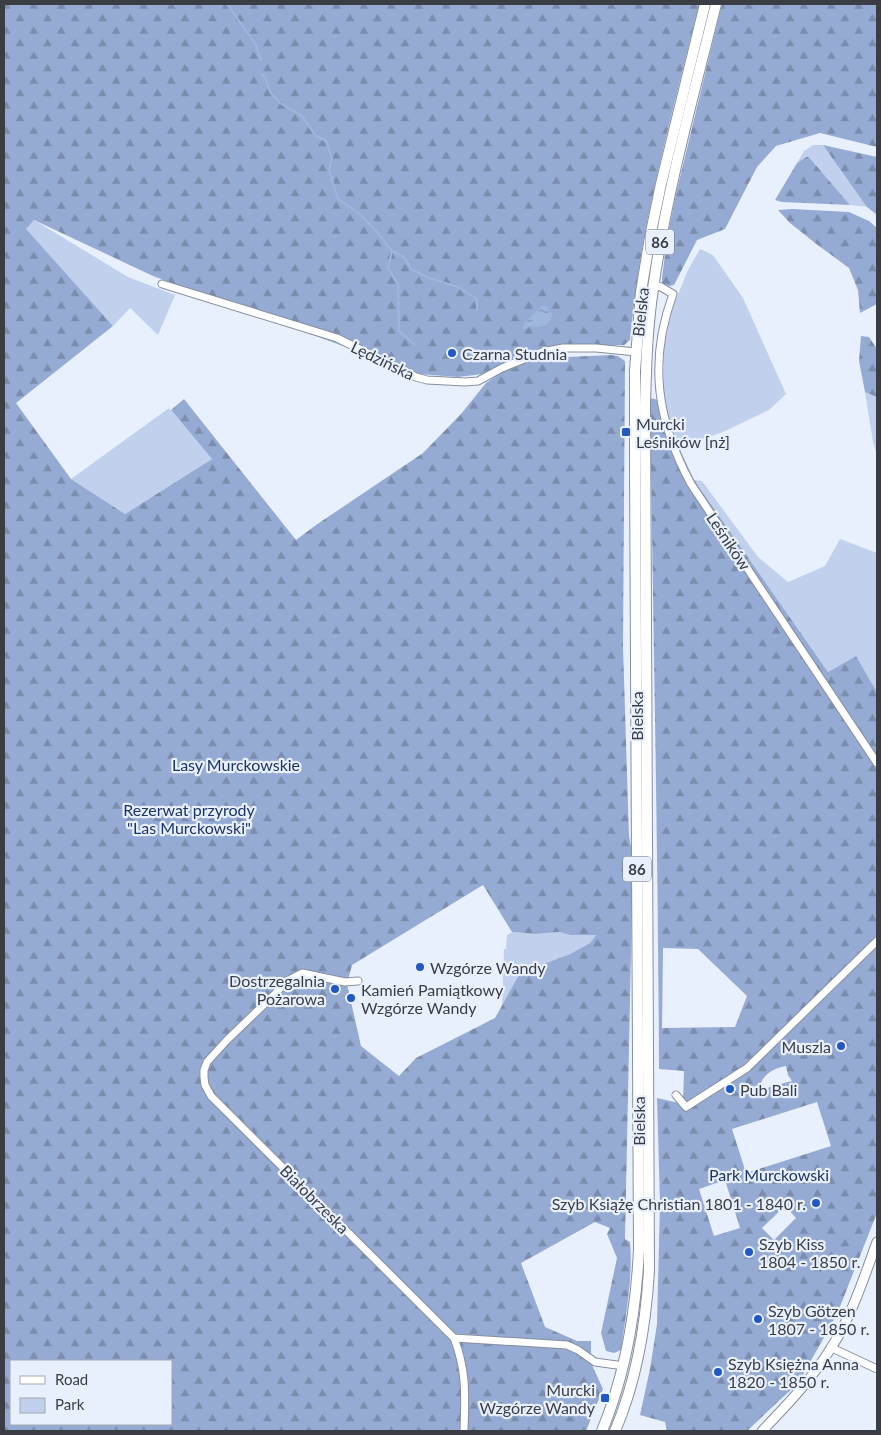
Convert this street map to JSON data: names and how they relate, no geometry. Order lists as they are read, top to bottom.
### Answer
{
  "streets": {
    "main road": ["86", "Bielska"],
    "street": ["Lędzińska", "Leśników", "Białobrzeska"]
  },
  "crossings": [
    ["Bielska", "Lędzińska"],
    ["Bielska", "Leśników"]
  ],
  "parks": ["Lasy Murckowskie", "Rezerwat przyrody \"Las Murckowski\"", "Park Murckowski"],
  "places": {
    "other": [
      "Czarna Studnia",
      "Wzgórze Wandy",
      "Dostrzegalnia Pożarowa",
      "Kamień Pamiątkowy Wzgórze Wandy",
      "Muszla",
      "Pub Bali",
      "Szyb Książę Christian 1801 - 1840 r.",
      "Szyb Kiss 1804 - 1850 r.",
      "Szyb Götzen 1807 - 1850 r.",
      "Szyb Księżna Anna 1820 - 1850 r."
    ],
    "transit": ["Murcki Leśników [nż]", "Murcki Wzgórze Wandy"]
  },
  "legend": ["Road", "Park"]
}
